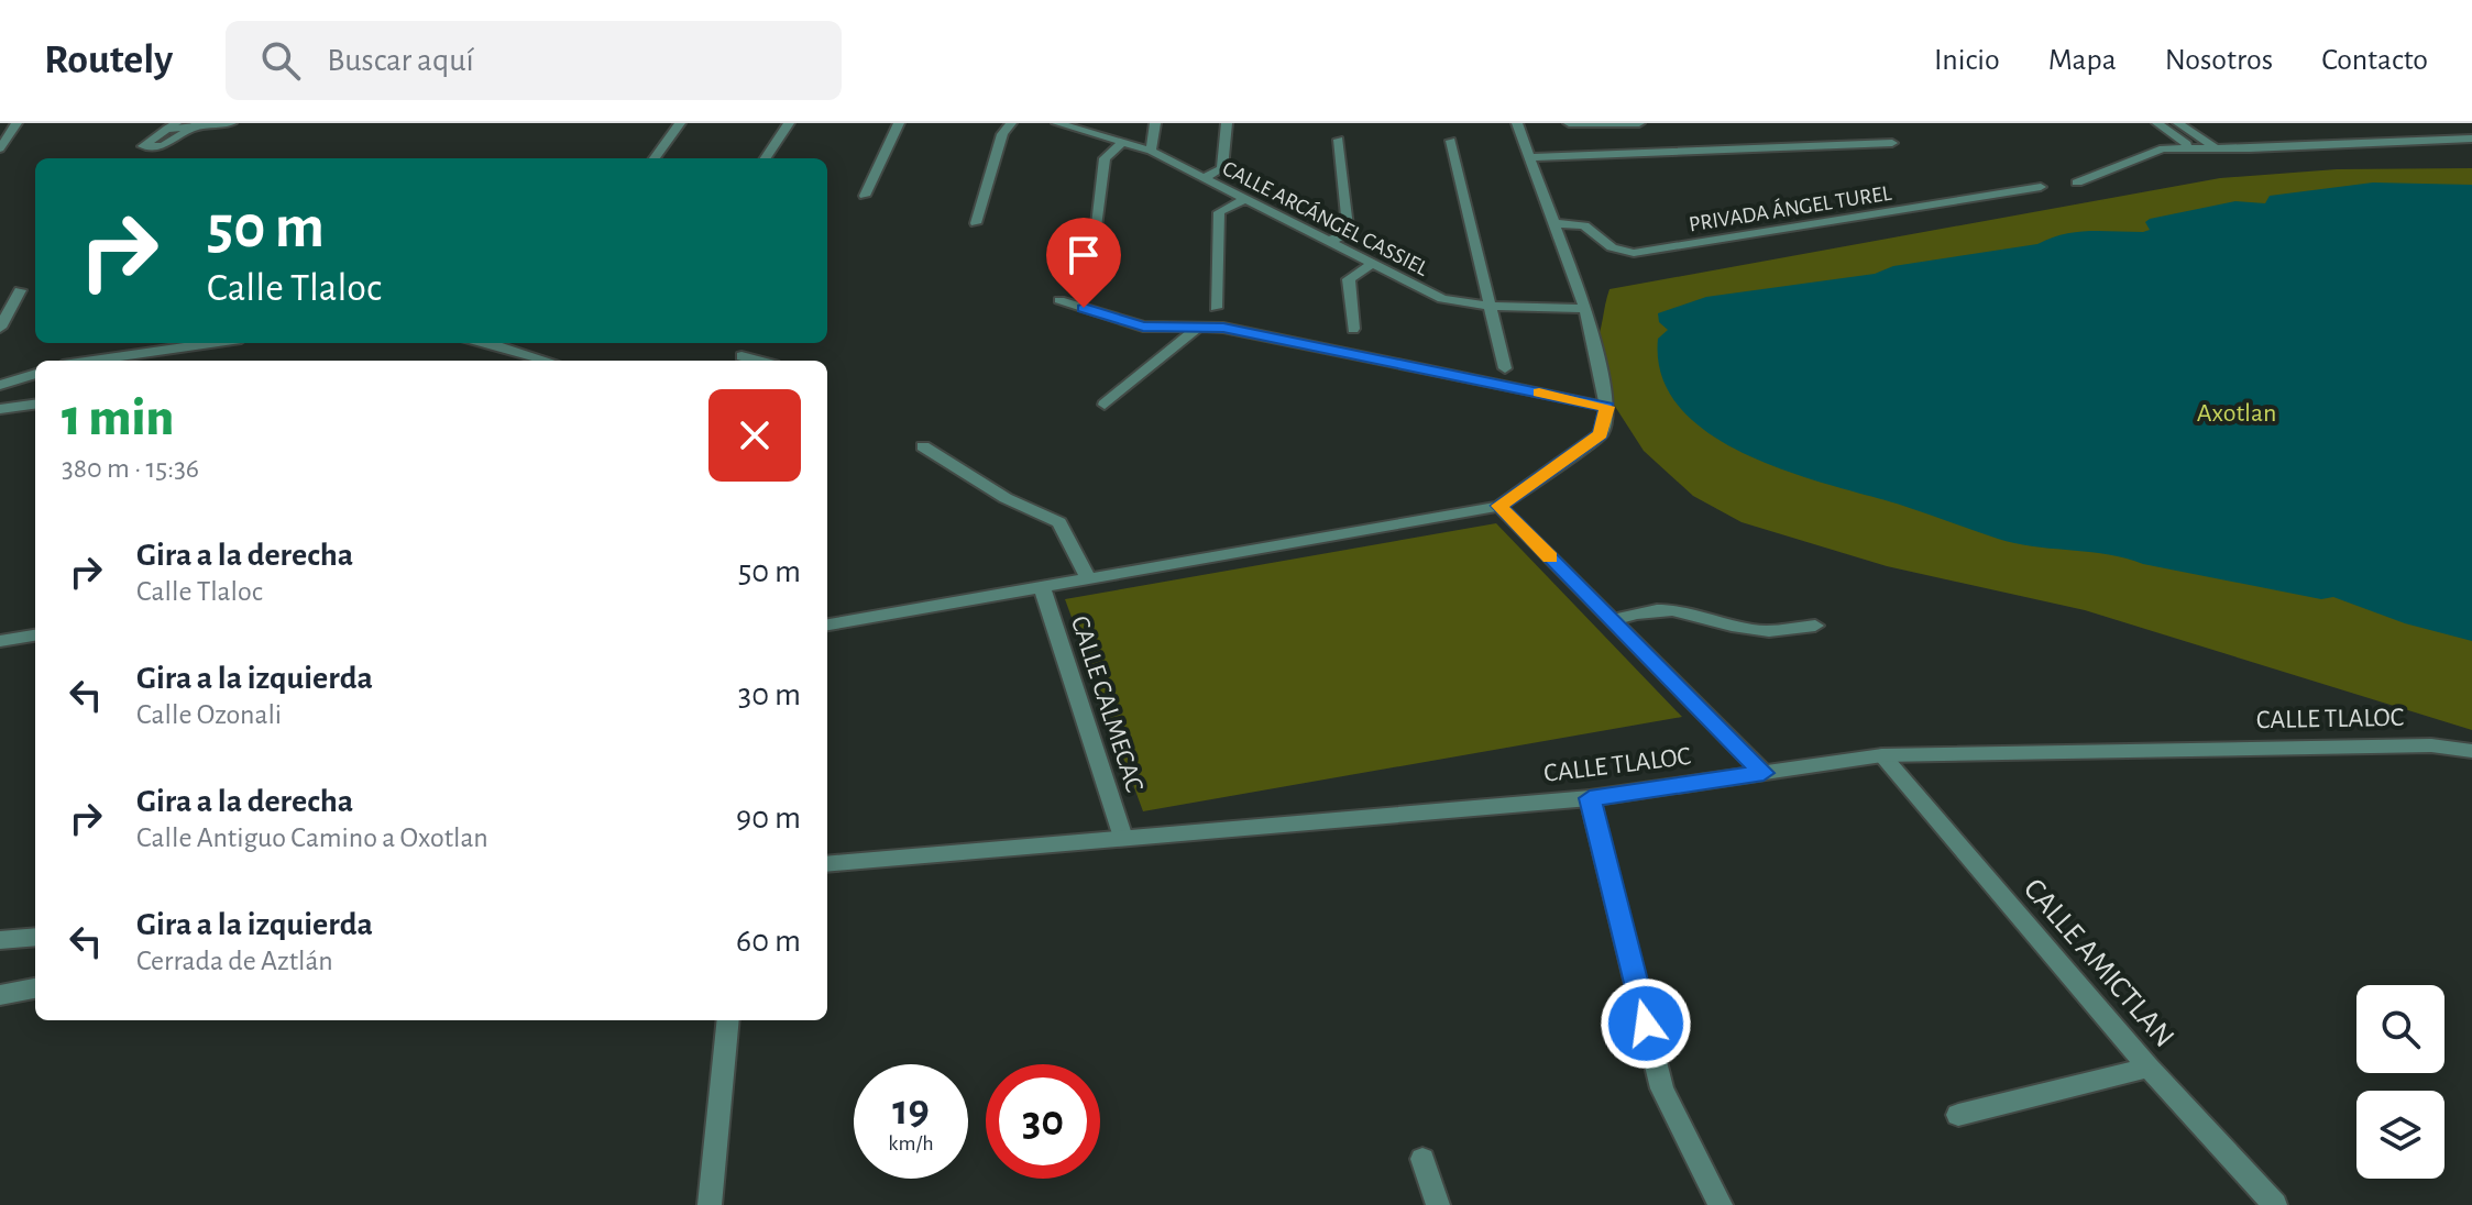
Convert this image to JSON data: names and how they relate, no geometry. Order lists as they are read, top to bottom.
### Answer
{
  "streets": {
    "street": [
      "PRIVADA ÁNGEL TUREL",
      "CALLE ARCÁNGEL CASSIEL",
      "CALLE CALMECAC",
      "CALLE TLALOC",
      "CALLE AMICTLAN"
    ]
  },
  "crossings": [
    ["CALLE CALMECAC", "CALLE TLALOC"],
    ["CALLE TLALOC", "CALLE AMICTLAN"]
  ],
  "parks": ["Axotlan"],
  "page": {
    "header": "Routely",
    "search": "Buscar aquí",
    "nav": [
      "Inicio",
      "Mapa",
      "Nosotros",
      "Contacto"
    ],
    "turn": ["50 m", "Calle Tlaloc"],
    "heading": ["1 min", "380 m · 15:36"],
    "list": [
      {
        "name": "Gira a la derecha",
        "note": "Calle Tlaloc",
        "value": "50 m"
      },
      {
        "name": "Gira a la izquierda",
        "note": "Calle Ozonali",
        "value": "30 m"
      },
      {
        "name": "Gira a la derecha",
        "note": "Calle Antiguo Camino a Oxotlan",
        "value": "90 m"
      },
      {
        "name": "Gira a la izquierda",
        "note": "Cerrada de Aztlán",
        "value": "60 m"
      }
    ],
    "speed": "19 km/h",
    "limit": "30"
  }
}
